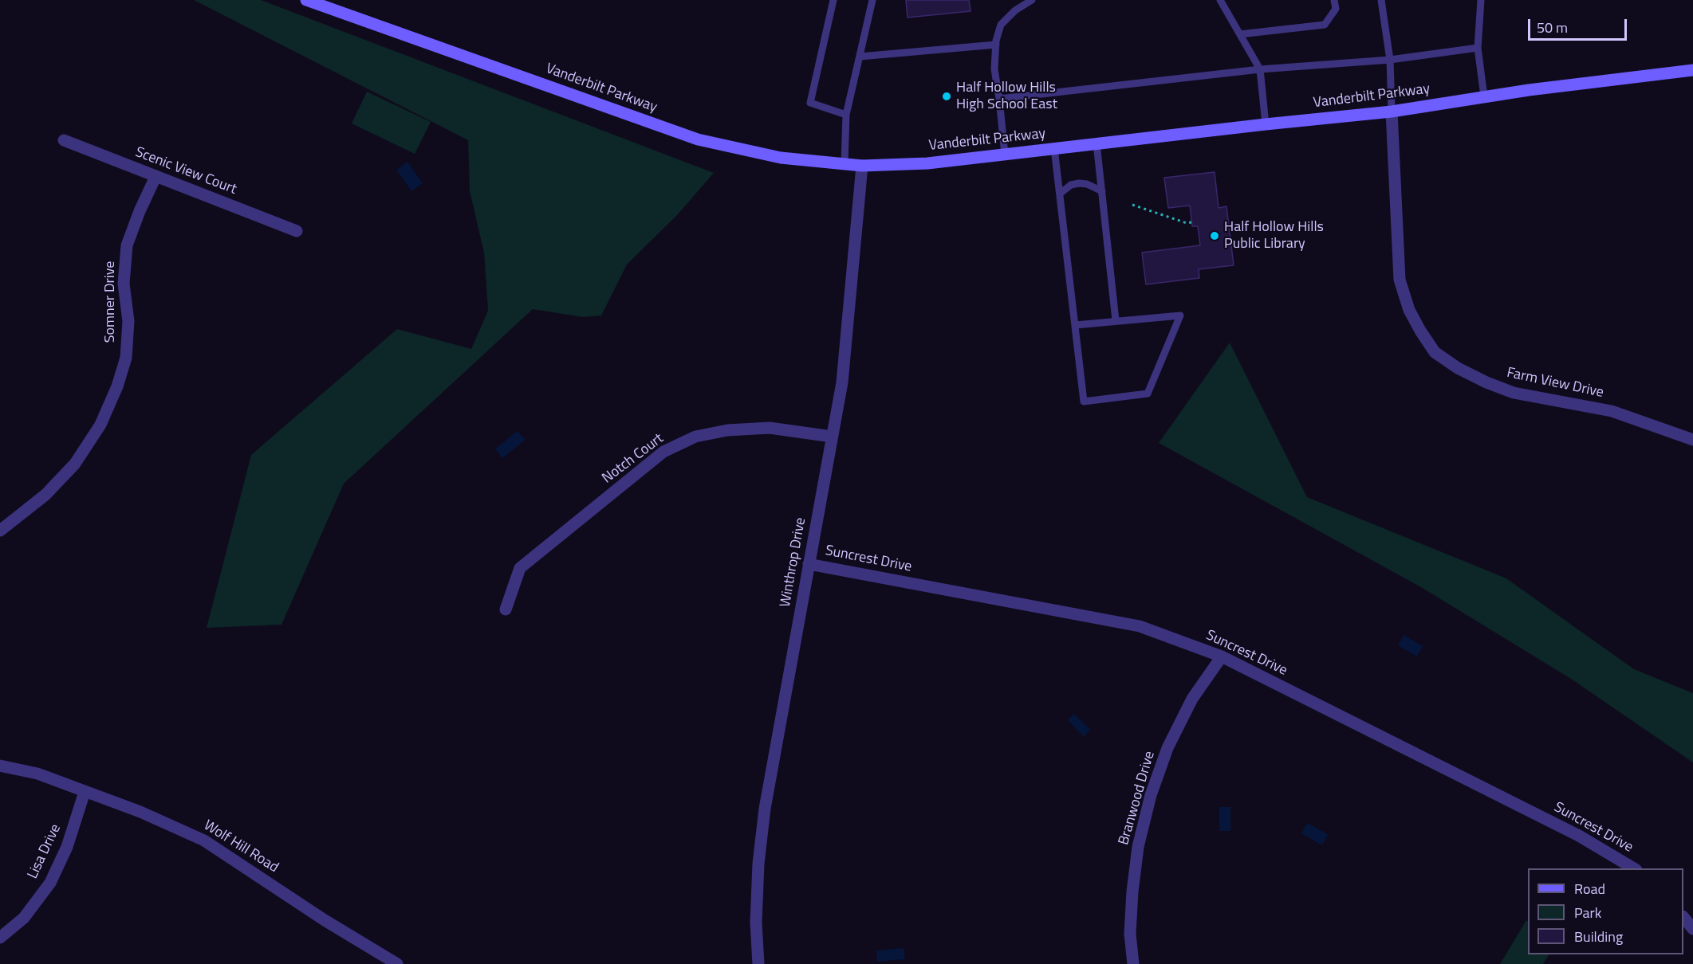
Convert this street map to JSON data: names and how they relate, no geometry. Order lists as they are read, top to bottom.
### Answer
{
  "streets": {
    "main road": ["Vanderbilt Parkway"],
    "street": [
      "Scenic View Court",
      "Somner Drive",
      "Farm View Drive",
      "Notch Court",
      "Suncrest Drive",
      "Winthrop Drive",
      "Branwood Drive",
      "Wolf Hill Road",
      "Lisa Drive"
    ]
  },
  "crossings": [
    ["Vanderbilt Parkway", "Farm View Drive"],
    ["Vanderbilt Parkway", "Winthrop Drive"],
    ["Scenic View Court", "Somner Drive"],
    ["Notch Court", "Winthrop Drive"],
    ["Suncrest Drive", "Winthrop Drive"],
    ["Suncrest Drive", "Branwood Drive"],
    ["Wolf Hill Road", "Lisa Drive"]
  ],
  "places": ["Half Hollow Hills High School East", "Half Hollow Hills Public Library"],
  "legend": ["Road", "Park", "Building"],
  "scale_bar": "50 m"
}
